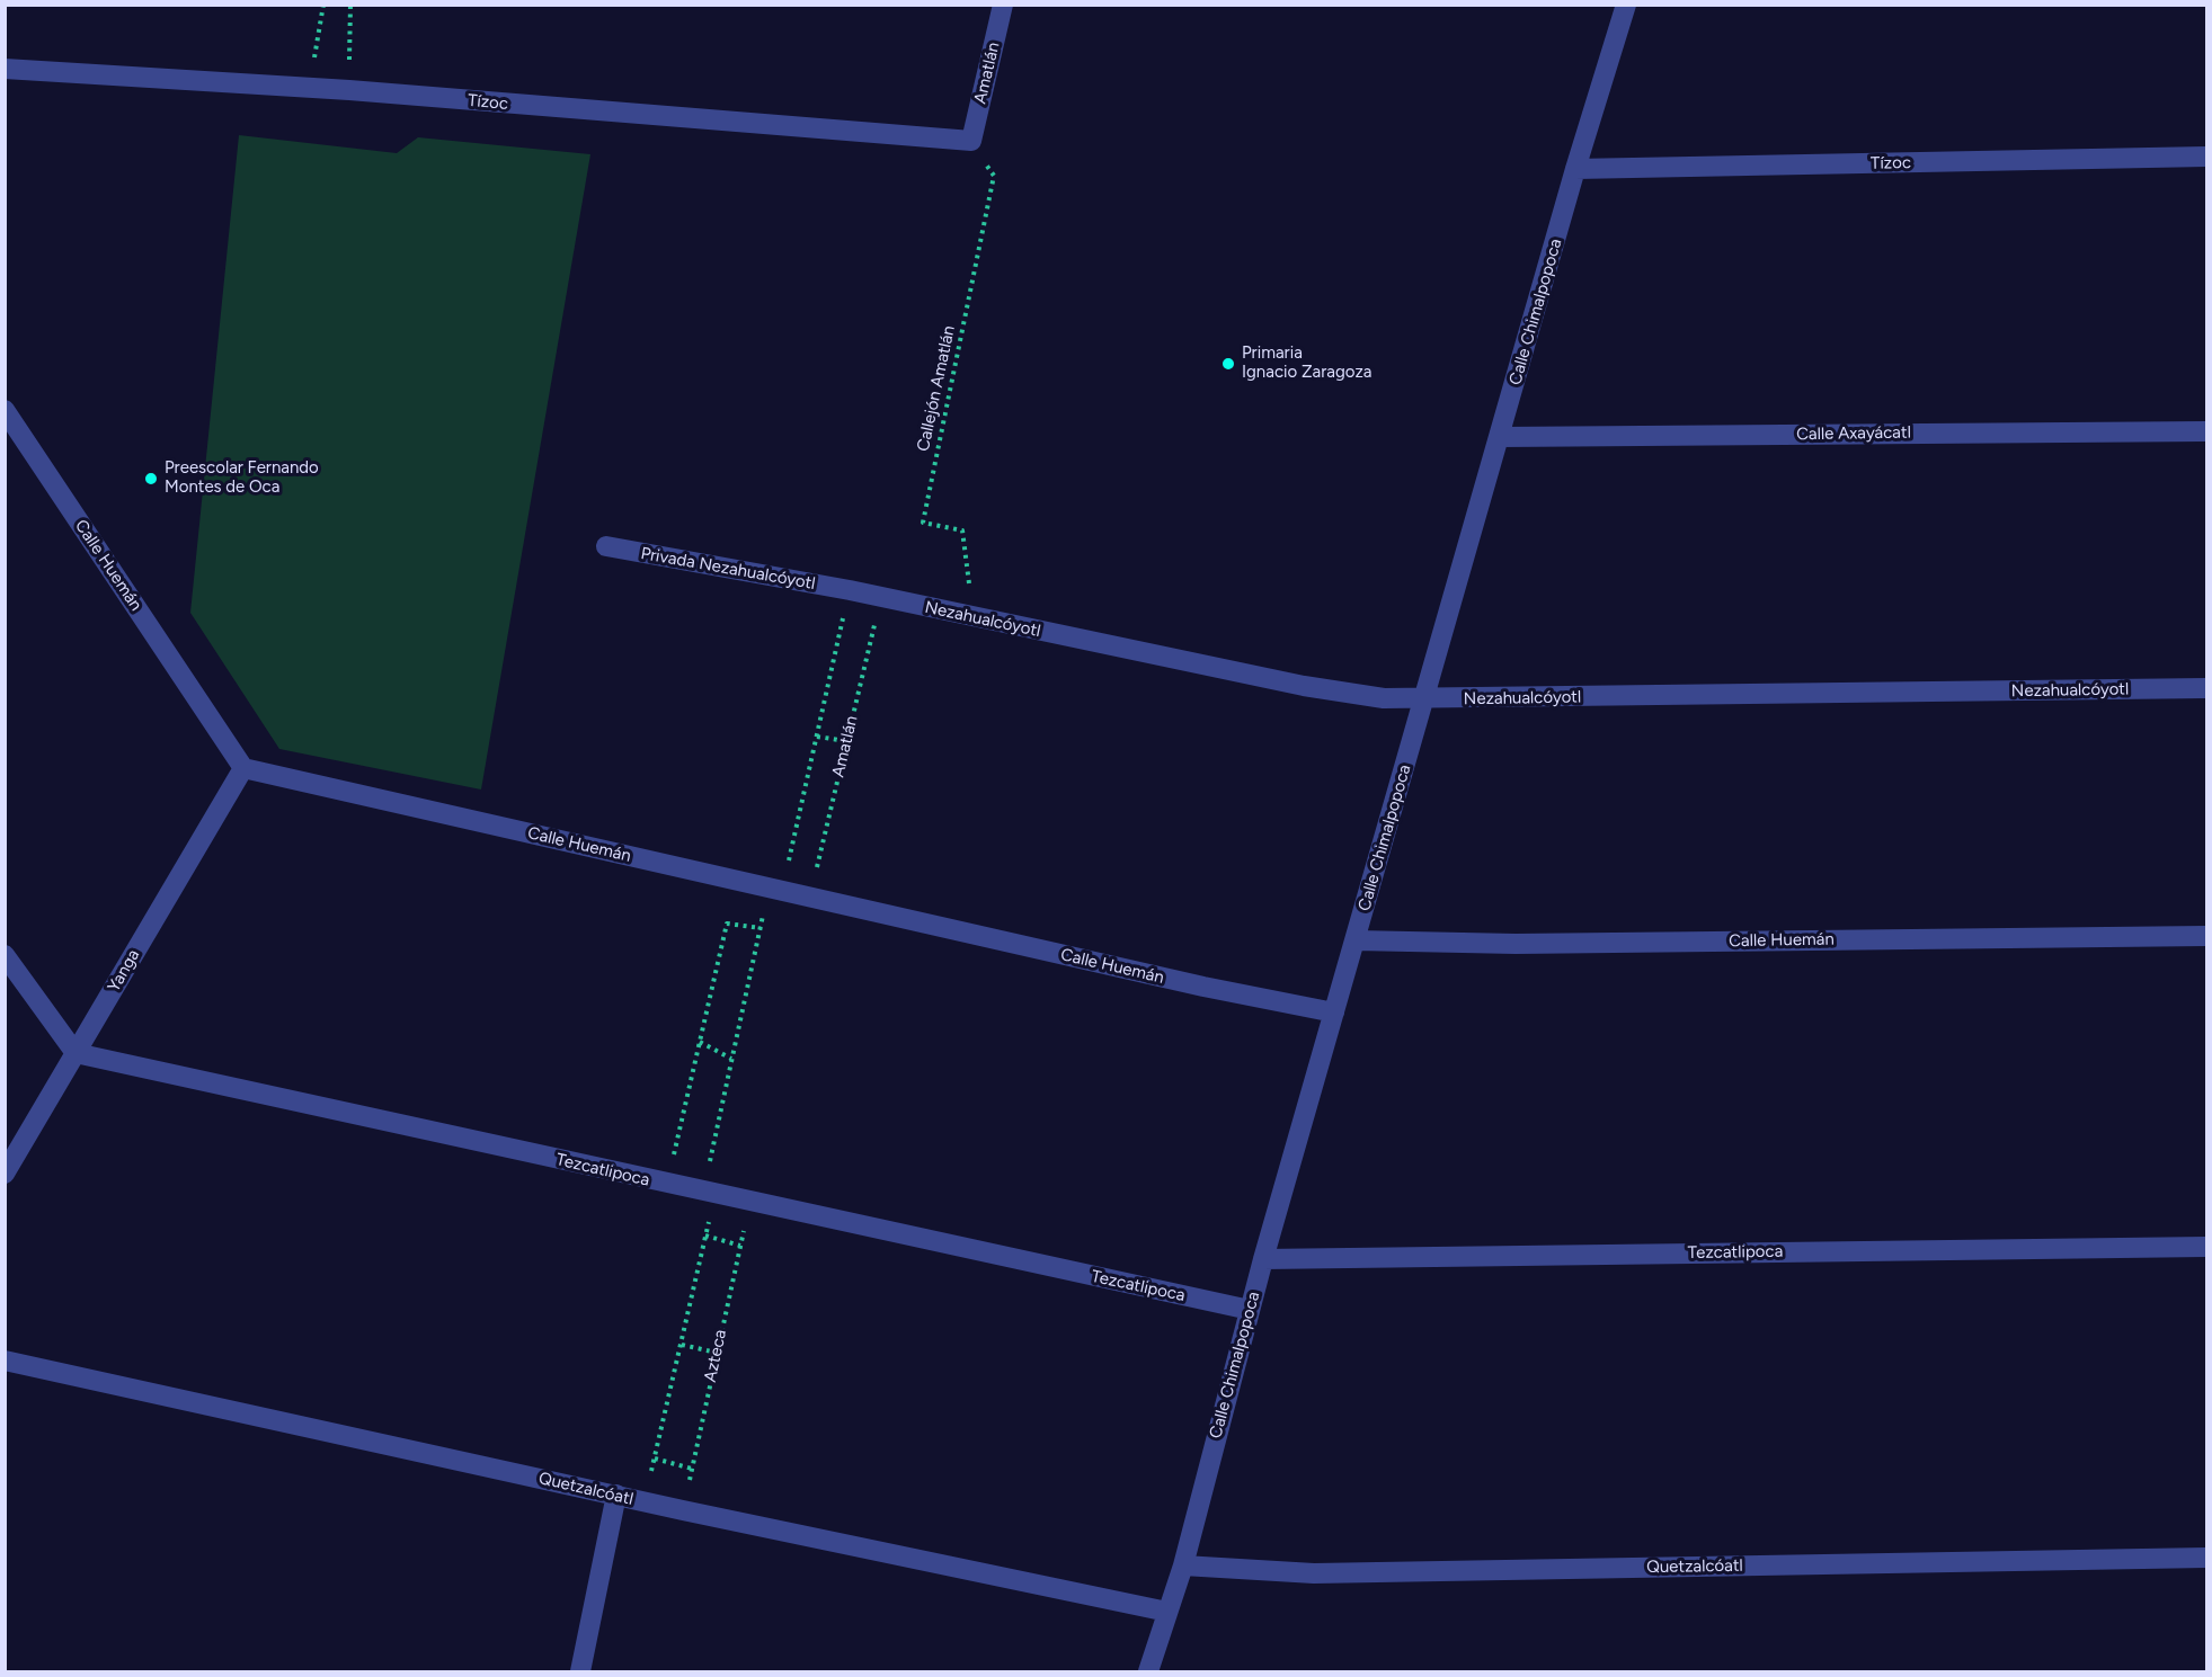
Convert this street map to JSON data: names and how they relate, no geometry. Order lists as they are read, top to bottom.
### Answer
{
  "streets": {
    "street": [
      "Amatlán",
      "Tízoc",
      "Calle Chimalpopoca",
      "Calle Axayácatl",
      "Calle Huemán",
      "Privada Nezahualcóyotl",
      "Nezahualcóyotl",
      "Yanga",
      "Tezcatlipoca",
      "Quetzalcóatl"
    ],
    "path": ["Callejón Amatlán", "Azteca"]
  },
  "crossings": [
    ["Amatlán", "Tízoc"],
    ["Amatlán", "Callejón Amatlán"],
    ["Amatlán", "Calle Huemán"],
    ["Amatlán", "Privada Nezahualcóyotl"],
    ["Amatlán", "Nezahualcóyotl"],
    ["Tízoc", "Calle Chimalpopoca"],
    ["Tízoc", "Callejón Amatlán"],
    ["Calle Chimalpopoca", "Calle Axayácatl"],
    ["Calle Chimalpopoca", "Calle Huemán"],
    ["Calle Chimalpopoca", "Nezahualcóyotl"],
    ["Calle Chimalpopoca", "Tezcatlipoca"],
    ["Calle Chimalpopoca", "Quetzalcóatl"],
    ["Callejón Amatlán", "Nezahualcóyotl"],
    ["Calle Huemán", "Yanga"],
    ["Privada Nezahualcóyotl", "Nezahualcóyotl"],
    ["Yanga", "Tezcatlipoca"],
    ["Tezcatlipoca", "Azteca"],
    ["Azteca", "Quetzalcóatl"]
  ],
  "places": ["Primaria Ignacio Zaragoza", "Preescolar Fernando Montes de Oca"]
}
